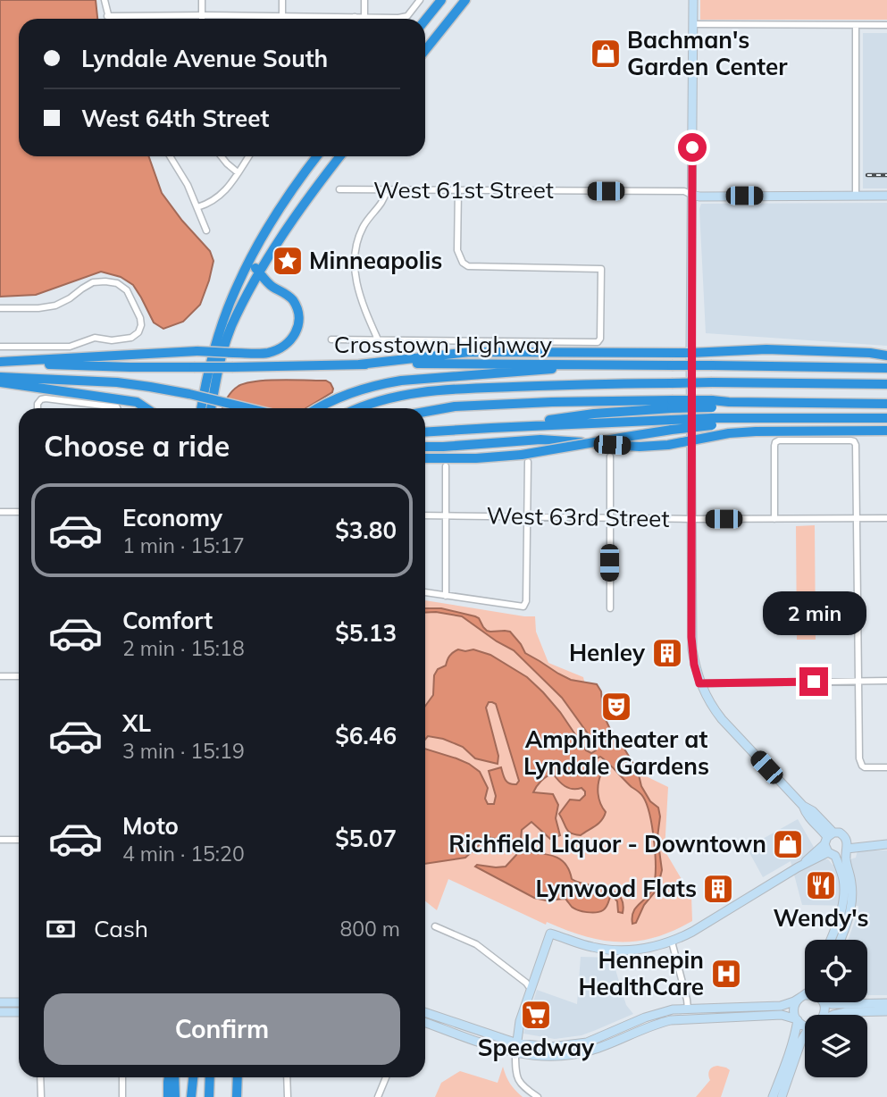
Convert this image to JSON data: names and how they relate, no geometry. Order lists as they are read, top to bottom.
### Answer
{
  "streets": {
    "highway": ["Crosstown Highway"],
    "main road": ["West 61st Street"],
    "street": ["West 63rd Street"]
  },
  "places": {
    "shop": ["Bachman's Garden Center", "Richfield Liquor - Downtown"],
    "place": ["Minneapolis"],
    "building": ["Henley", "Lynwood Flats"],
    "theatre": ["Amphitheater at Lyndale Gardens"],
    "restaurant": ["Wendy's"],
    "hospital": ["Hennepin HealthCare"],
    "supermarket": ["Speedway"]
  },
  "page": {
    "banner": ["Lyndale Avenue South", "West 64th Street"],
    "heading": "Choose a ride",
    "list": [
      {
        "name": "Economy",
        "note": "1 min · 15:17",
        "value": "$3.80"
      },
      {
        "name": "Comfort",
        "note": "2 min · 15:18",
        "value": "$5.13"
      },
      {
        "name": "XL",
        "note": "3 min · 15:19",
        "value": "$6.46"
      },
      {
        "name": "Moto",
        "note": "4 min · 15:20",
        "value": "$5.07"
      }
    ],
    "bubble": "2 min",
    "pay": ["Cash", "800 m"],
    "buttons": "Confirm"
  }
}
